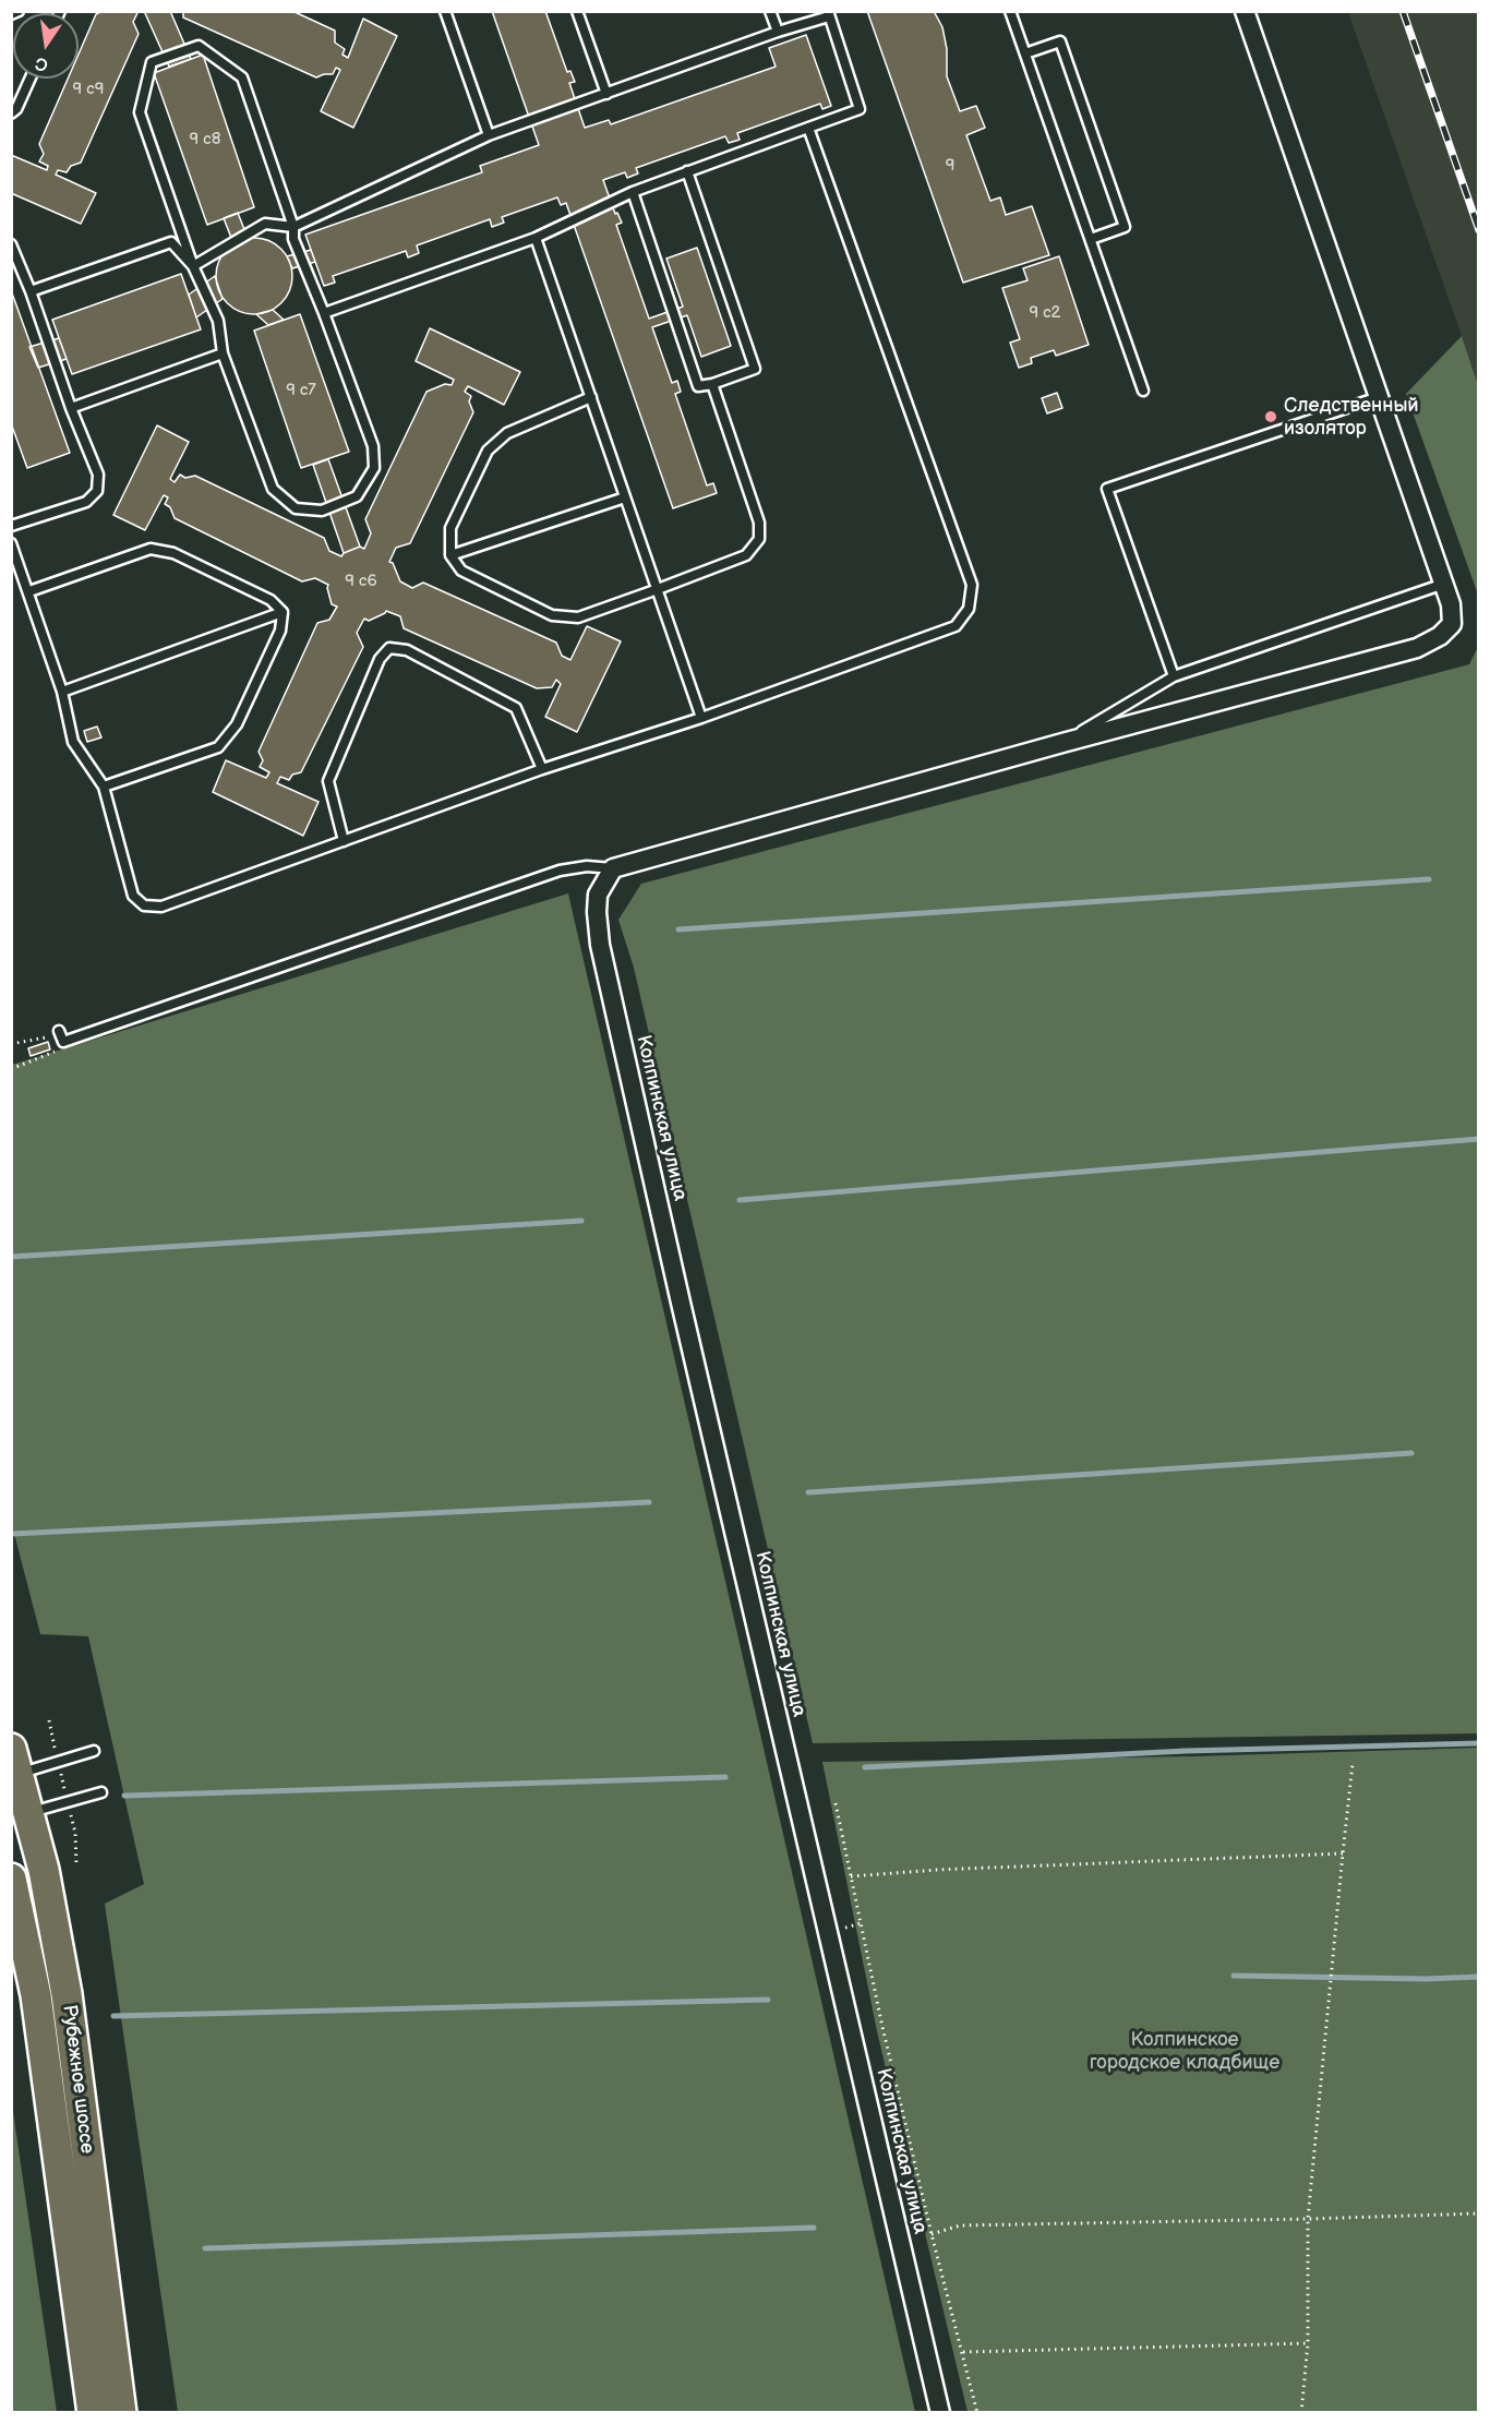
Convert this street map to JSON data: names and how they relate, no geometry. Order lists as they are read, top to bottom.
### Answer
{
  "streets": {
    "main road": ["Рубежное шоссе"],
    "street": ["Колпинская улица"]
  },
  "parks": ["Колпинское городское кладбище"],
  "places": ["Следственный изолятор"],
  "house_numbers": [
    "9 с9",
    "9 с8",
    "9",
    "9 с2",
    "9 с7",
    "9 с6"
  ],
  "north": "bottom"
}
